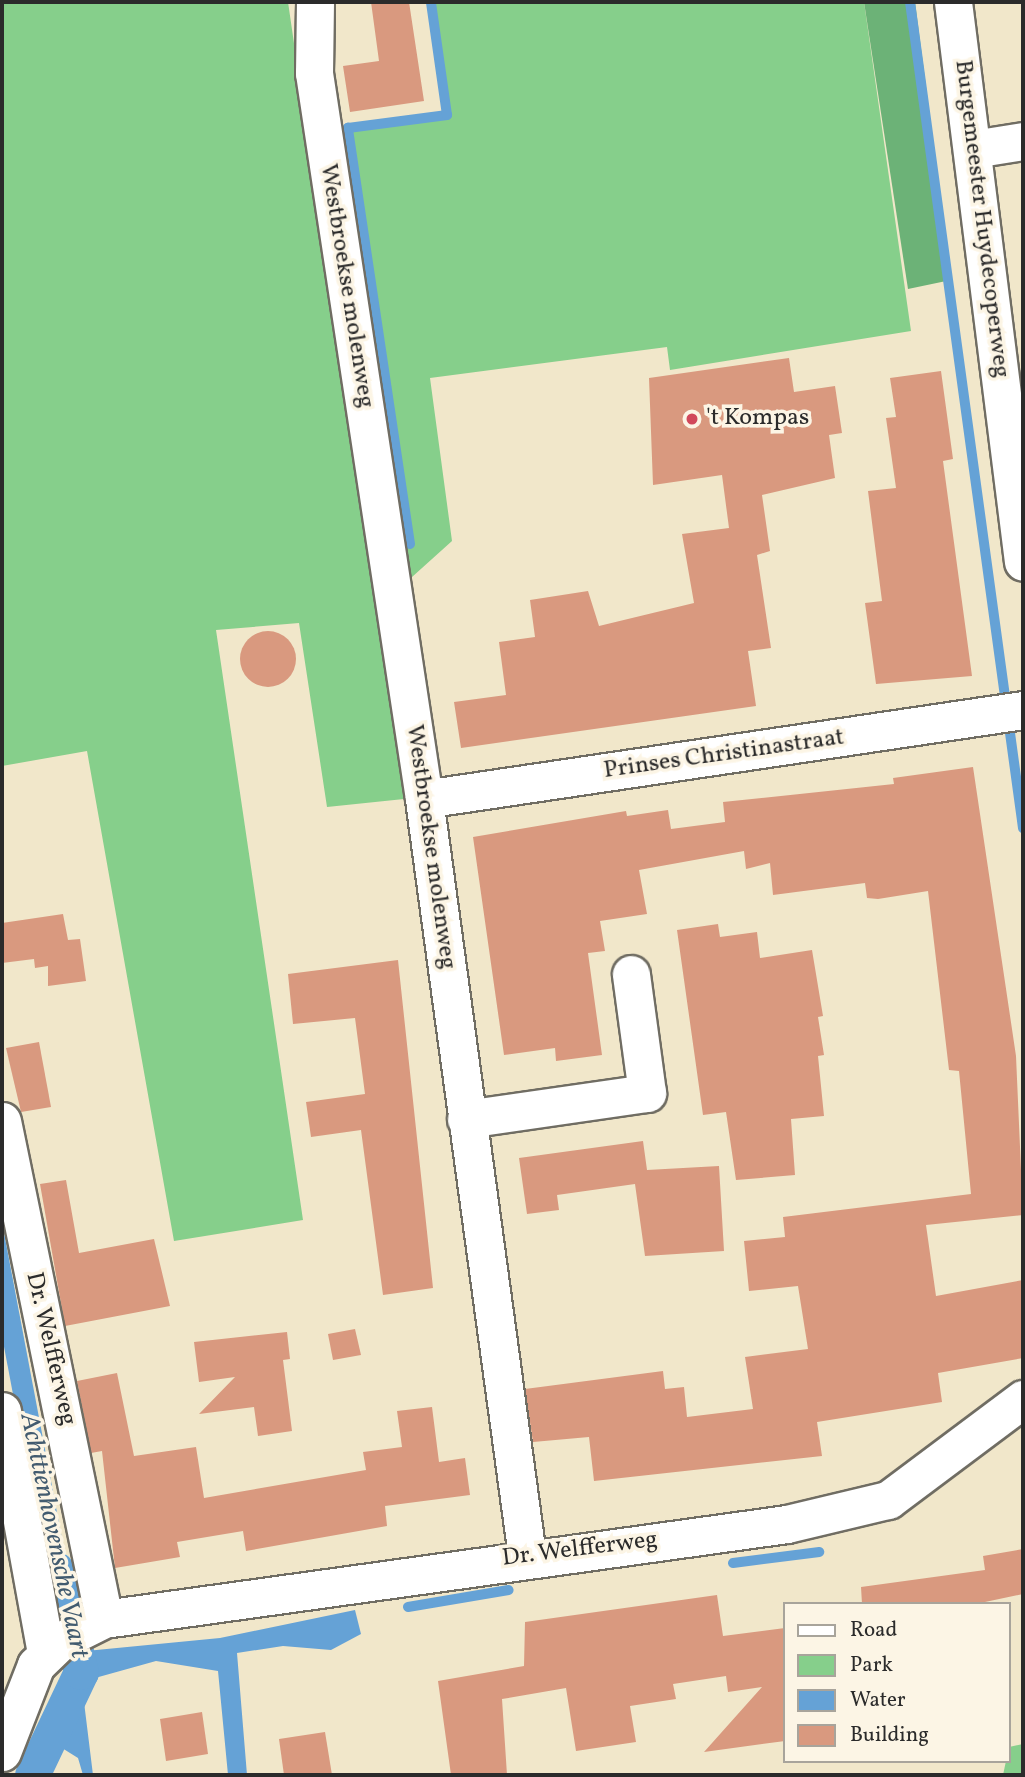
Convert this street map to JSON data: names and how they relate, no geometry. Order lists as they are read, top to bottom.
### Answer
{
  "streets": {
    "street": [
      "Burgemeester Huydecoperweg",
      "Westbroekse molenweg",
      "Prinses Christinastraat",
      "Dr. Welfferweg"
    ]
  },
  "crossings": [
    ["Westbroekse molenweg", "Prinses Christinastraat"],
    ["Westbroekse molenweg", "Dr. Welfferweg"]
  ],
  "water": ["Achttienhovensche Vaart"],
  "places": ["'t Kompas"],
  "legend": [
    "Road",
    "Park",
    "Water",
    "Building"
  ]
}
